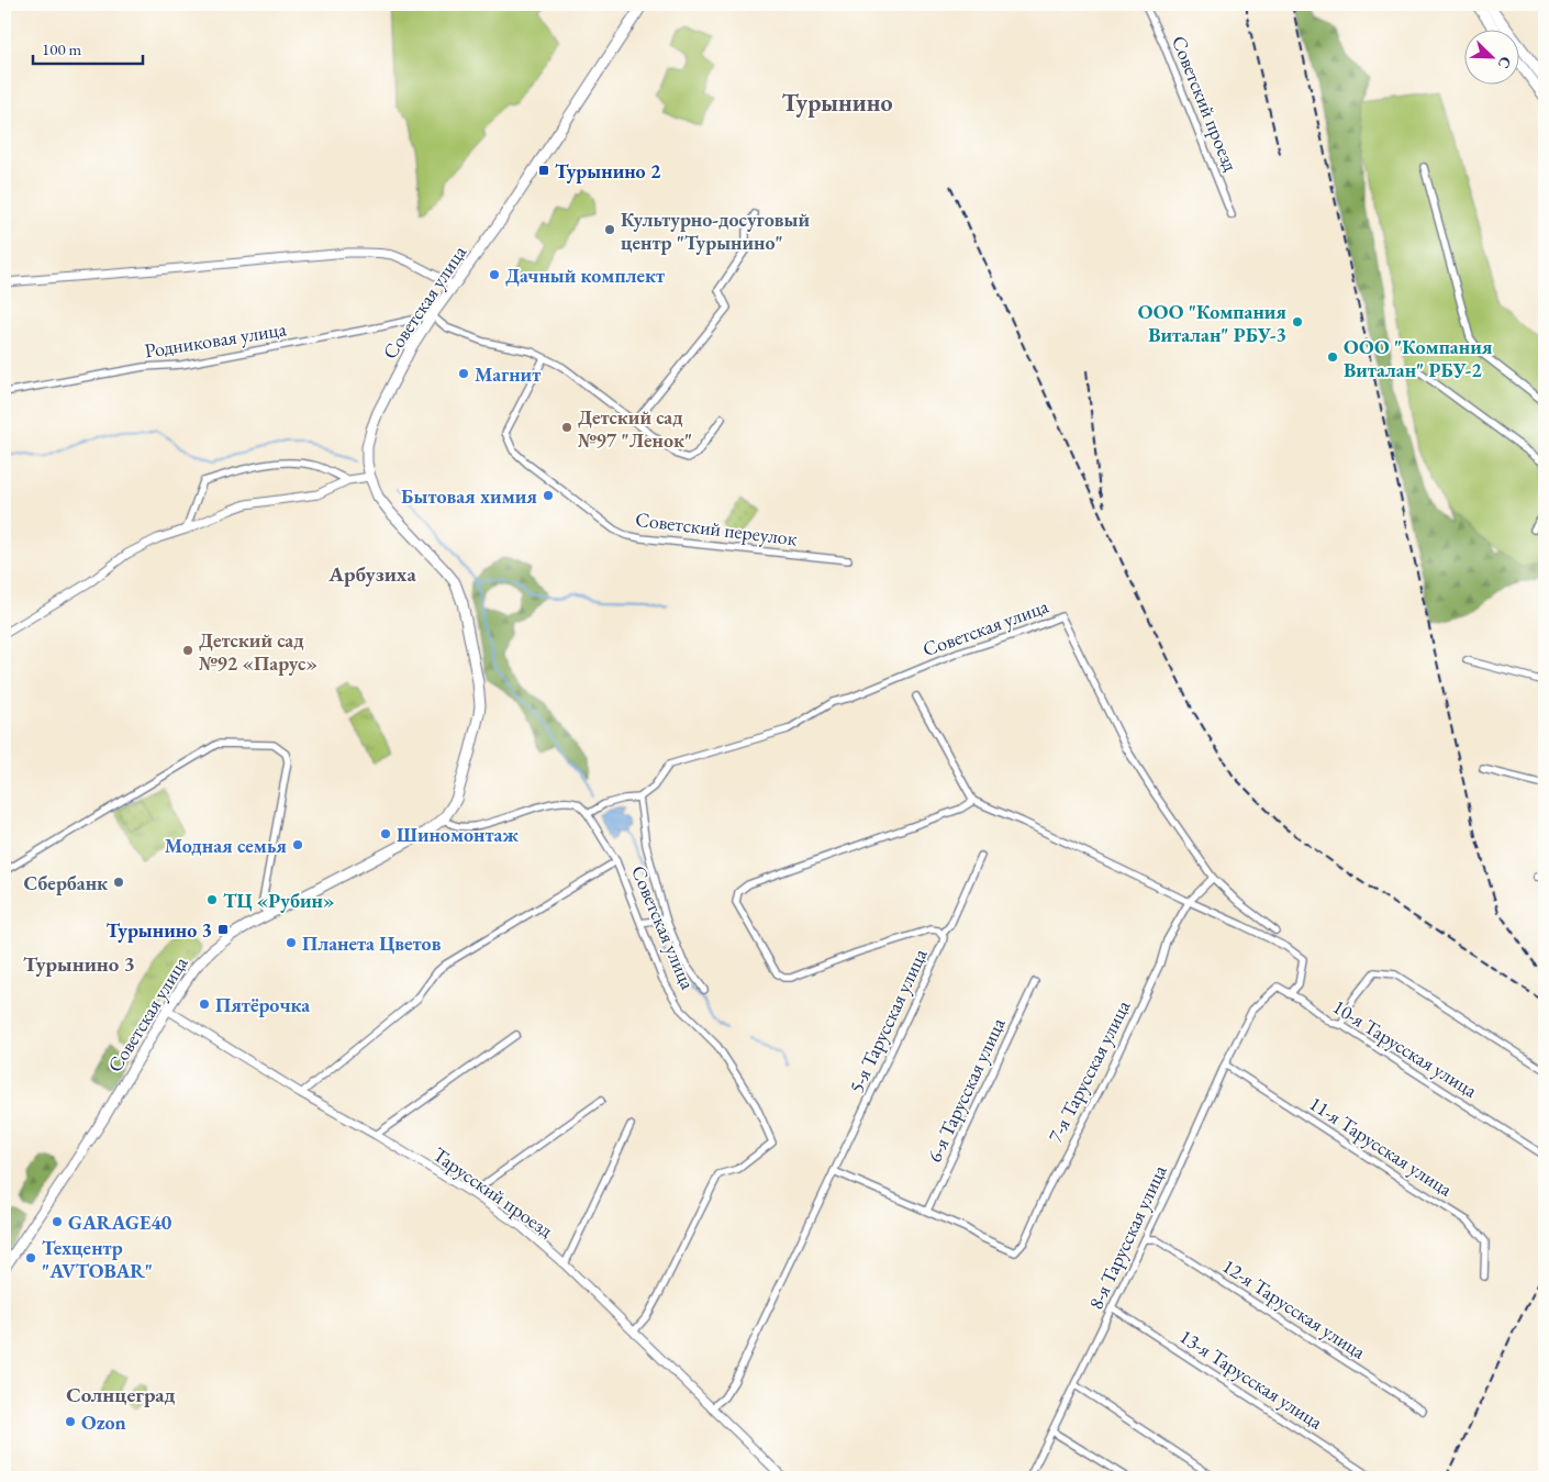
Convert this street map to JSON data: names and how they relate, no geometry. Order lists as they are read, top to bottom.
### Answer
{
  "streets": {
    "main road": ["Советская улица"],
    "street": [
      "Советский проезд",
      "Родниковая улица",
      "Советский переулок",
      "5-я Тарусская улица",
      "10-я Тарусская улица",
      "7-я Тарусская улица",
      "6-я Тарусская улица",
      "11-я Тарусская улица",
      "Тарусский проезд",
      "8-я Тарусская улица",
      "12-я Тарусская улица",
      "13-я Тарусская улица"
    ]
  },
  "crossings": [
    ["Советская улица", "Родниковая улица"],
    ["Советская улица", "7-я Тарусская улица"],
    ["Советская улица", "Тарусский проезд"],
    ["5-я Тарусская улица", "Тарусский проезд"],
    ["10-я Тарусская улица", "8-я Тарусская улица"],
    ["7-я Тарусская улица", "6-я Тарусская улица"],
    ["11-я Тарусская улица", "8-я Тарусская улица"],
    ["8-я Тарусская улица", "12-я Тарусская улица"],
    ["8-я Тарусская улица", "13-я Тарусская улица"]
  ],
  "districts": [
    "Турынино",
    "Арбузиха",
    "Турынино 3",
    "Солнцеград"
  ],
  "places": {
    "transit": ["Турынино 2", "Турынино 3"],
    "other": [
      "Культурно-досуговый центр \"Турынино\"",
      "Дачный комплект",
      "ООО \"Компания Виталан\" РБУ-3",
      "ООО \"Компания Виталан\" РБУ-2",
      "Магнит",
      "Детский сад №97 \"Ленок\"",
      "Бытовая химия",
      "Детский сад №92 «Парус»",
      "Шиномонтаж",
      "Модная семья",
      "Сбербанк",
      "ТЦ «Рубин»",
      "Планета Цветов",
      "Пятёрочка",
      "GARAGE40",
      "Техцентр \"AVTOBAR\"",
      "Ozon"
    ]
  },
  "scale_bar": "100 m",
  "north": "bottom right"
}
